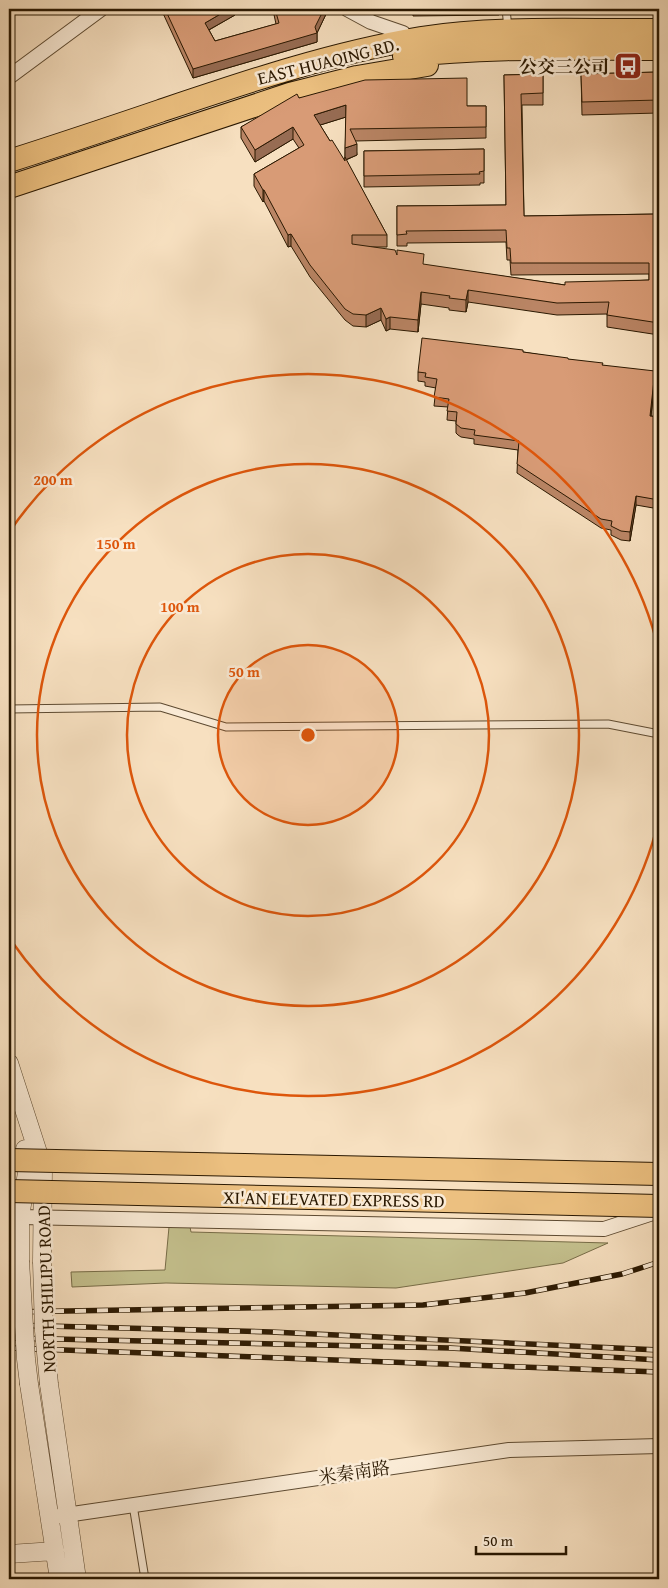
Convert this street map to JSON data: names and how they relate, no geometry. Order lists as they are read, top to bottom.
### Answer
{
  "streets": {
    "main road": ["EAST HUAQING RD.", "XI'AN ELEVATED EXPRESS RD"],
    "street": ["NORTH SHILIPU ROAD", "米秦南路"]
  },
  "crossings": [
    ["NORTH SHILIPU ROAD", "米秦南路"]
  ],
  "places": {
    "bus stop": ["公交三公司"]
  },
  "scale_bar": "50 m",
  "rings": [
    "200 m",
    "150 m",
    "100 m",
    "50 m"
  ]
}
